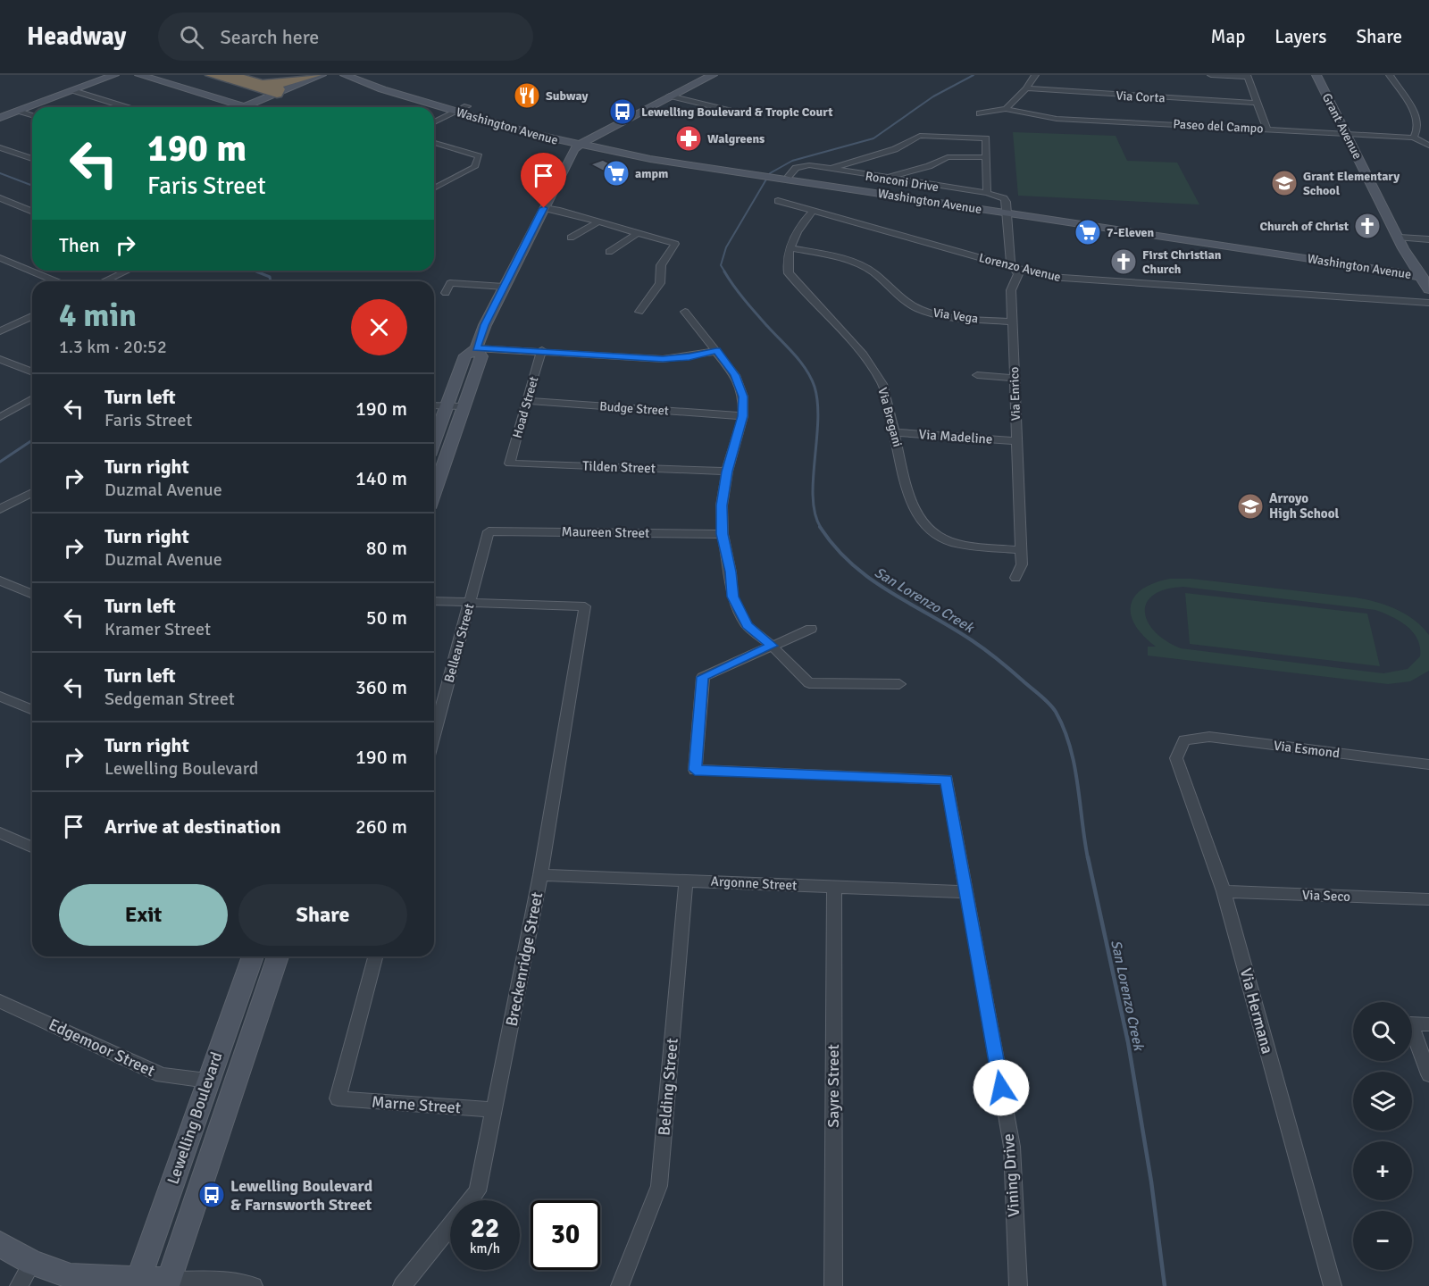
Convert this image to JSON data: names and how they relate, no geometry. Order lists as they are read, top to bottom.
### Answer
{
  "streets": {
    "main road": ["Washington Avenue", "Grant Avenue", "Lewelling Boulevard"],
    "street": [
      "Via Corta",
      "Paseo del Campo",
      "Ronconi Drive",
      "Lorenzo Avenue",
      "Via Vega",
      "Via Enrico",
      "Hoad Street",
      "Budge Street",
      "Via Bregani",
      "Via Madeline",
      "Tilden Street",
      "Maureen Street",
      "Belleau Street",
      "Via Esmond",
      "Argonne Street",
      "Via Seco",
      "Breckenridge Street",
      "Via Hermana",
      "Edgemoor Street",
      "Sayre Street",
      "Belding Street",
      "Marne Street",
      "Vining Drive"
    ]
  },
  "crossings": [
    ["Washington Avenue", "Grant Avenue"],
    ["Washington Avenue", "Ronconi Drive"],
    ["Washington Avenue", "Via Enrico"],
    ["Paseo del Campo", "Grant Avenue"],
    ["Ronconi Drive", "Via Enrico"],
    ["Lorenzo Avenue", "Via Enrico"],
    ["Lorenzo Avenue", "Via Bregani"],
    ["Via Vega", "Via Enrico"],
    ["Via Vega", "Via Bregani"],
    ["Via Enrico", "Via Bregani"],
    ["Via Enrico", "Via Madeline"],
    ["Hoad Street", "Budge Street"],
    ["Hoad Street", "Tilden Street"],
    ["Via Bregani", "Via Madeline"],
    ["Maureen Street", "Belleau Street"],
    ["Belleau Street", "Breckenridge Street"],
    ["Via Esmond", "Via Hermana"],
    ["Argonne Street", "Breckenridge Street"],
    ["Argonne Street", "Sayre Street"],
    ["Argonne Street", "Belding Street"],
    ["Argonne Street", "Vining Drive"],
    ["Via Seco", "Via Hermana"],
    ["Breckenridge Street", "Marne Street"],
    ["Edgemoor Street", "Lewelling Boulevard"]
  ],
  "water": ["San Lorenzo Creek"],
  "places": {
    "restaurant": ["Subway"],
    "bus stop": ["Lewelling Boulevard & Tropic Court", "Lewelling Boulevard & Farnsworth Street"],
    "pharmacy": ["Walgreens"],
    "supermarket": ["ampm", "7-Eleven"],
    "school or university": ["Grant Elementary School", "Arroyo High School"],
    "church": ["Church of Christ", "First Christian Church"]
  },
  "page": {
    "header": "Headway",
    "search": "Search here",
    "nav": ["Map", "Layers", "Share"],
    "turn": ["190 m", "Faris Street"],
    "then": "Then",
    "heading": ["4 min", "1.3 km · 20:52"],
    "list": [
      {
        "name": "Turn left",
        "note": "Faris Street",
        "value": "190 m"
      },
      {
        "name": "Turn right",
        "note": "Duzmal Avenue",
        "value": "140 m"
      },
      {
        "name": "Turn right",
        "note": "Duzmal Avenue",
        "value": "80 m"
      },
      {
        "name": "Turn left",
        "note": "Kramer Street",
        "value": "50 m"
      },
      {
        "name": "Turn left",
        "note": "Sedgeman Street",
        "value": "360 m"
      },
      {
        "name": "Turn right",
        "note": "Lewelling Boulevard",
        "value": "190 m"
      },
      {
        "name": "Arrive at destination",
        "value": "260 m"
      }
    ],
    "buttons": ["Exit", "Share"],
    "map_buttons": ["+", "−"],
    "speed": "22 km/h",
    "limit": "30"
  }
}
